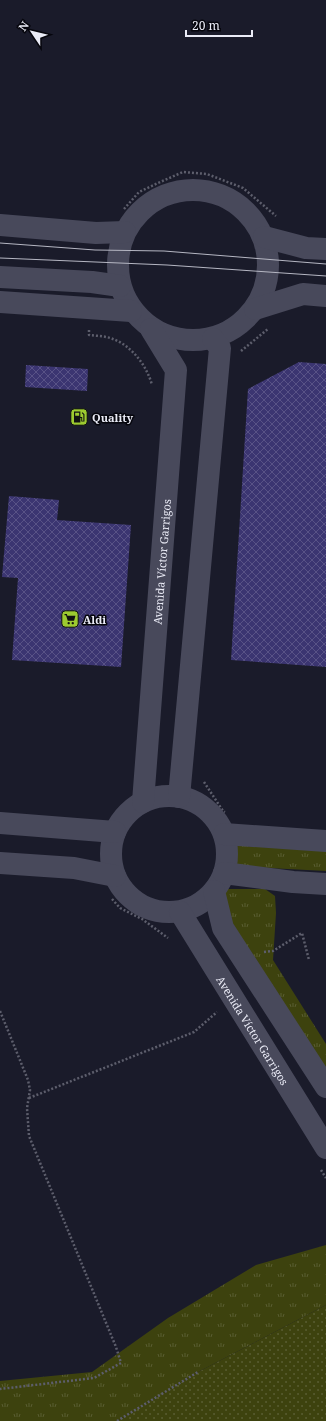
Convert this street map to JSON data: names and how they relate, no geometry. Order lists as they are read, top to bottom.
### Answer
{
  "streets": {
    "street": ["Avenida Víctor Garrigos"]
  },
  "places": {
    "fuel station": ["Quality"],
    "supermarket": ["Aldi"]
  },
  "scale_bar": "20 m",
  "north": "top left"
}
